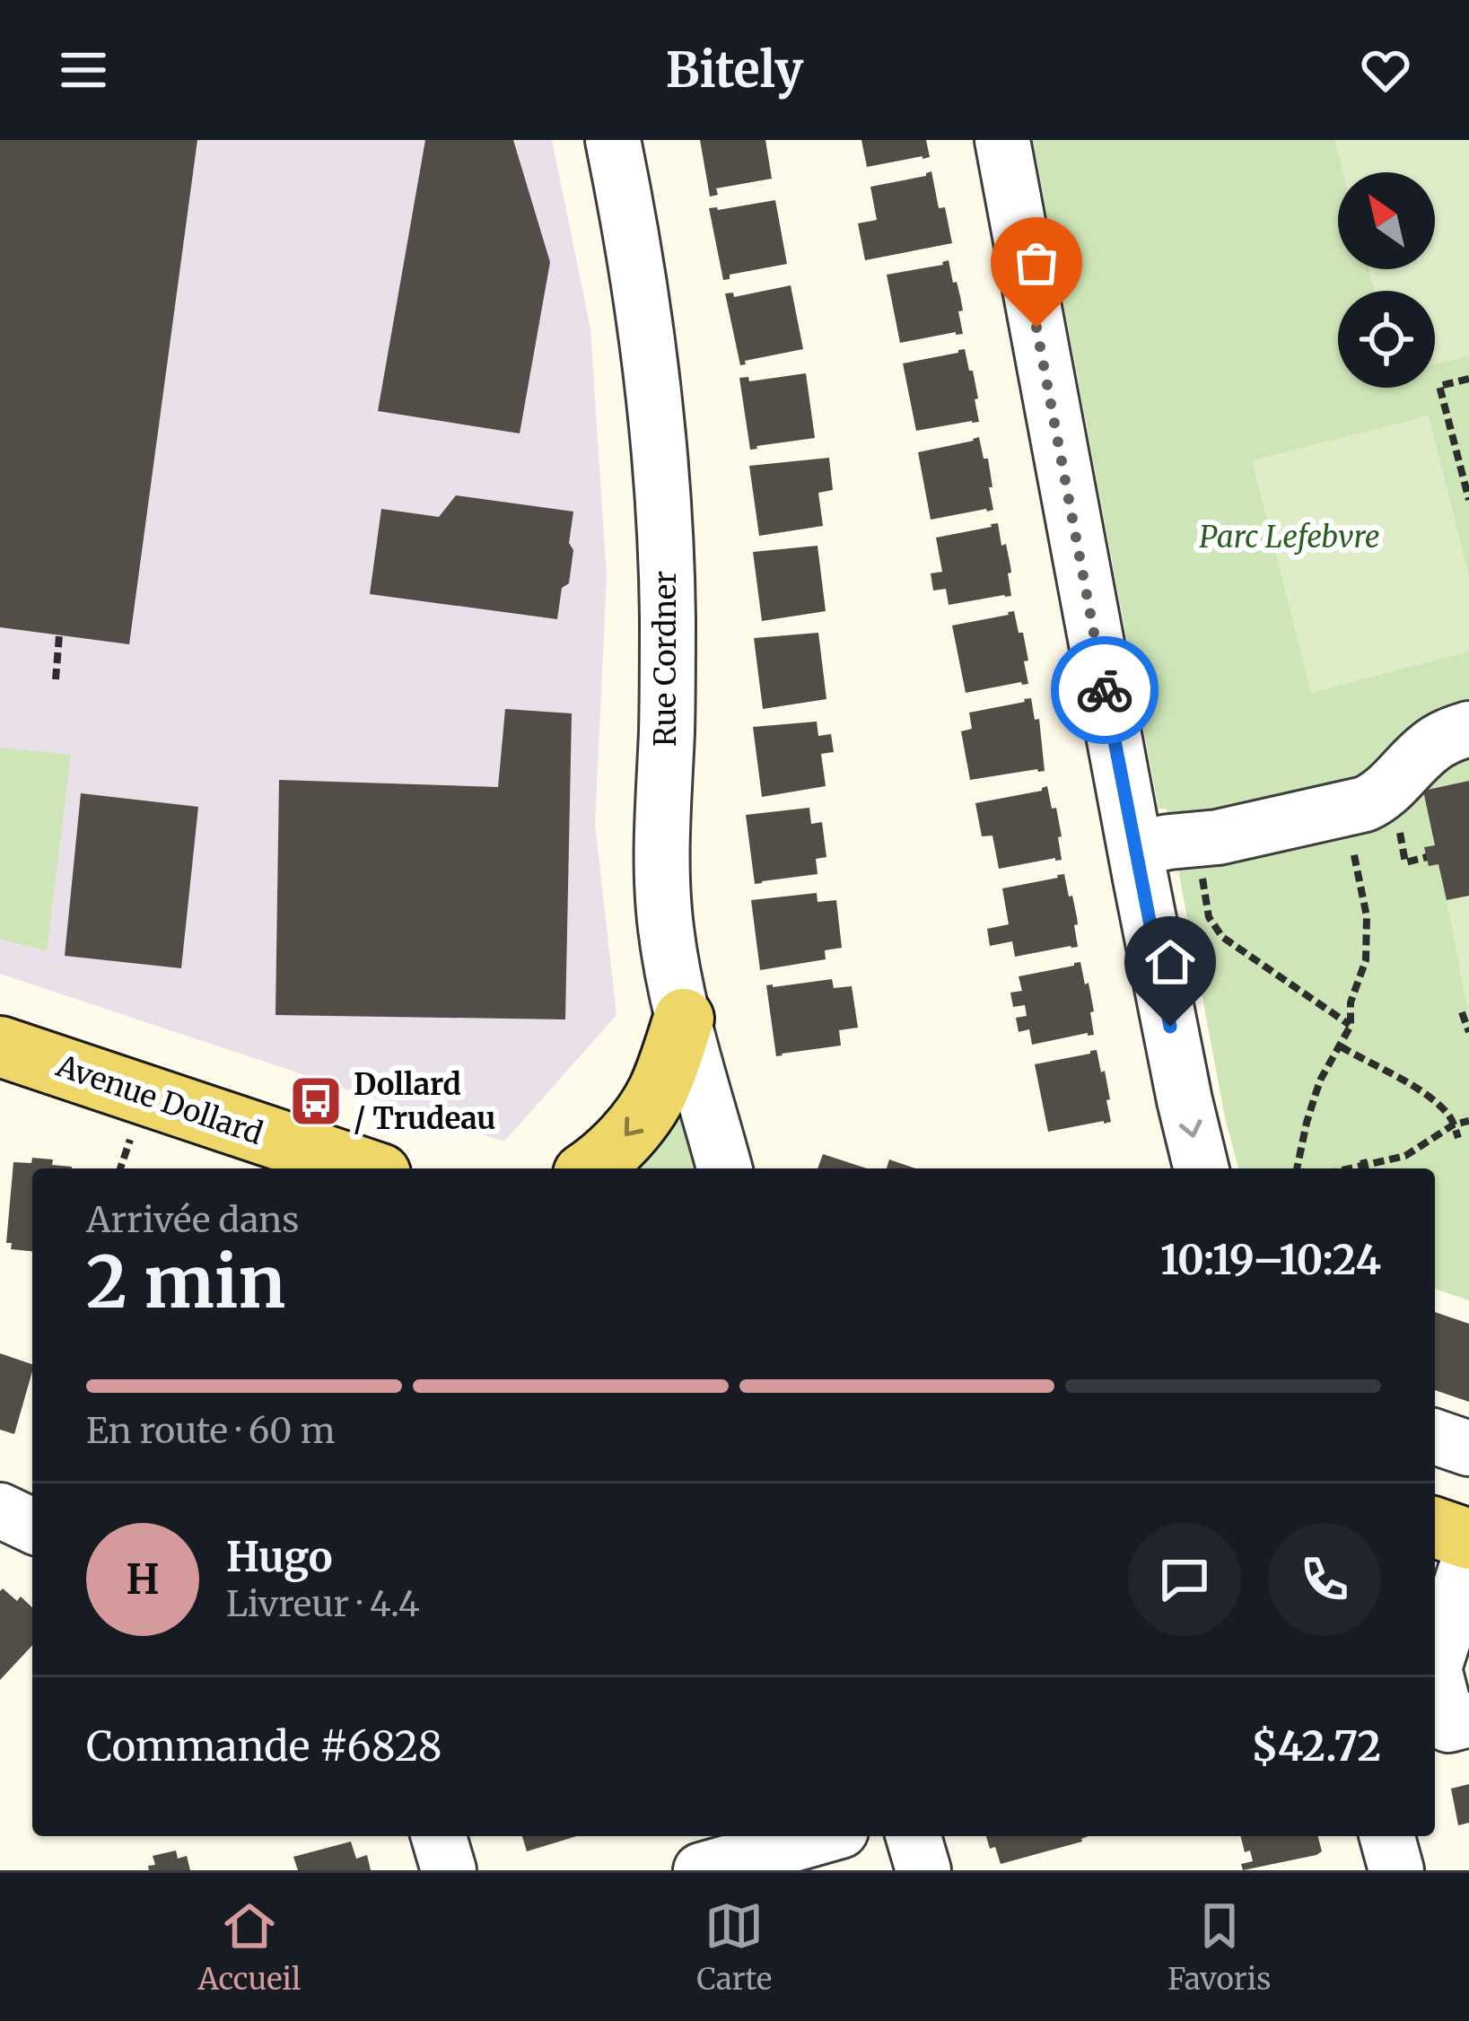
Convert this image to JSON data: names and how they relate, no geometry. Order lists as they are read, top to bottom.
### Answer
{
  "streets": {
    "main road": ["Avenue Dollard"],
    "street": ["Rue Cordner"]
  },
  "parks": ["Parc Lefebvre"],
  "places": {
    "bus stop": ["Dollard / Trudeau"]
  },
  "north": "top left",
  "page": {
    "header": "Bitely",
    "heading": ["2 min", "Arrivée dans", "10:19–10:24"],
    "panel": [
      "Hugo",
      "Livreur · 4.4",
      "Commande #6828",
      "$42.72"
    ],
    "bar": "En route · 60 m",
    "round": "H",
    "tabs": ["Accueil", "Carte", "Favoris"]
  }
}
